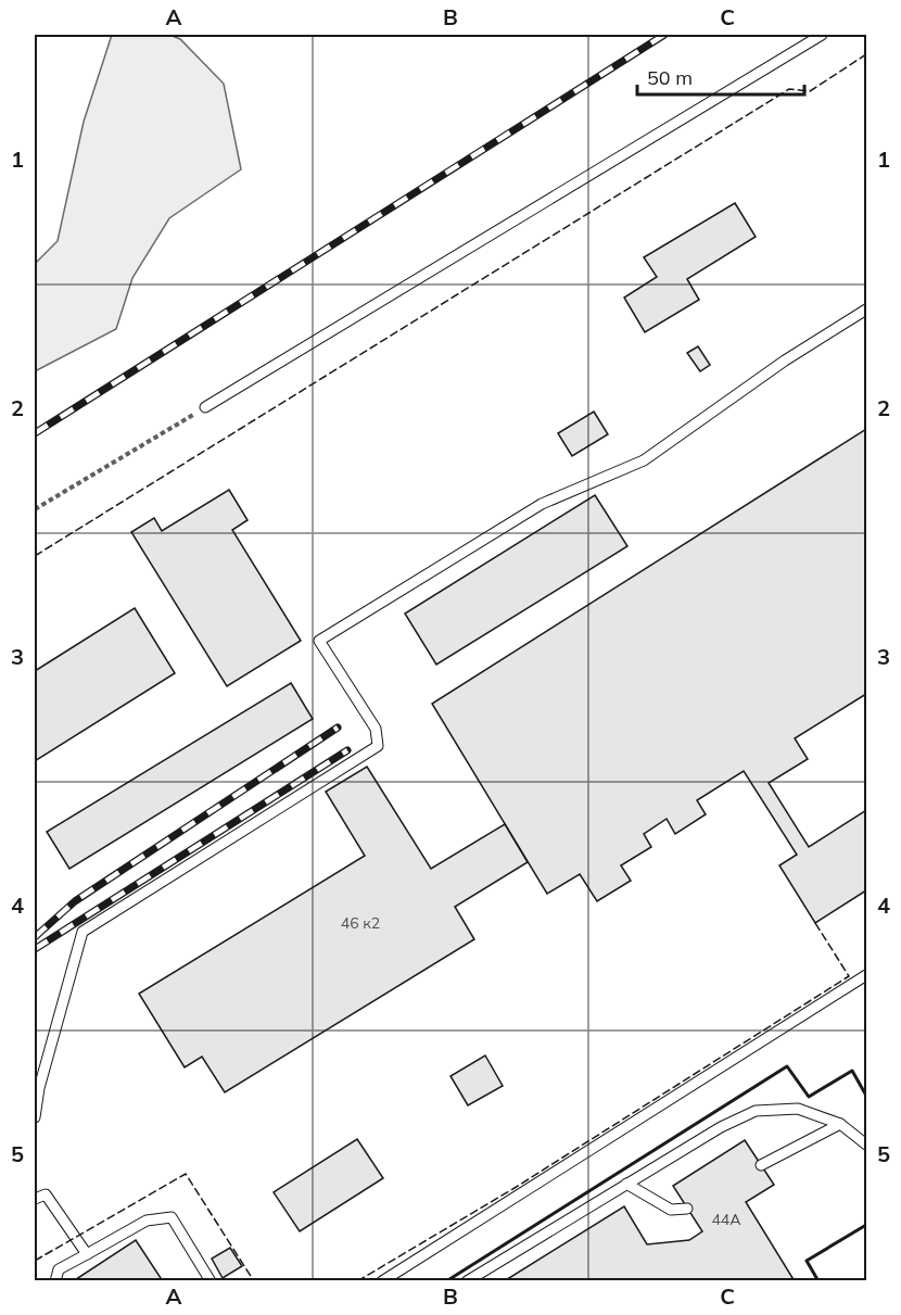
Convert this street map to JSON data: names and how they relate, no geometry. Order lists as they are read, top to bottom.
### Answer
{
  "house_numbers": ["46 к2", "44А"],
  "scale_bar": "50 m",
  "grid": {
    "columns": ["A", "B", "C"],
    "rows": [
      "1",
      "2",
      "3",
      "4",
      "5"
    ]
  }
}
